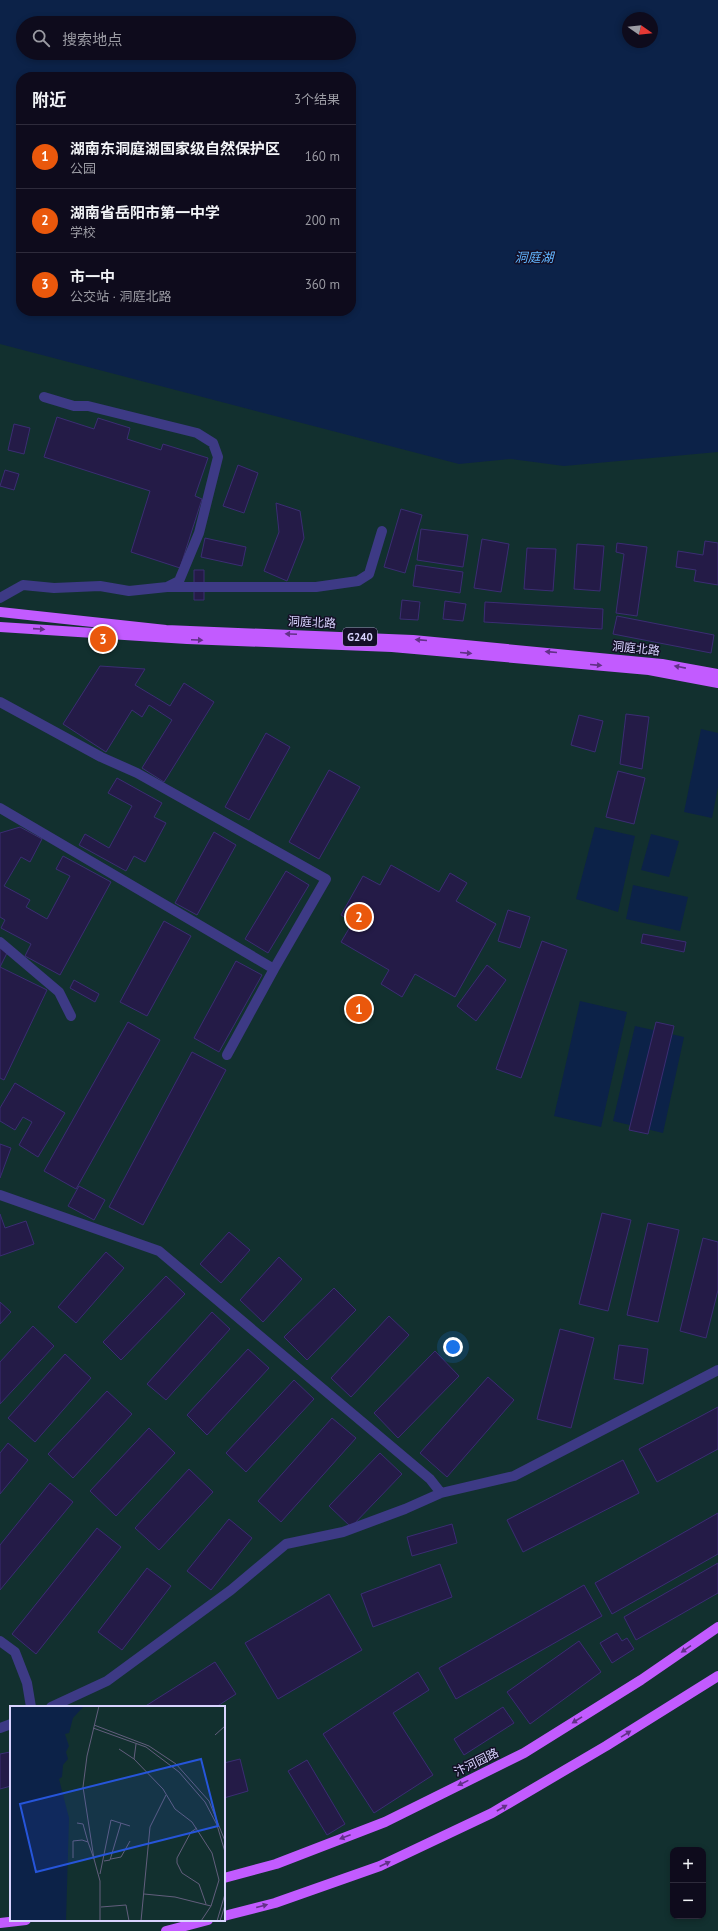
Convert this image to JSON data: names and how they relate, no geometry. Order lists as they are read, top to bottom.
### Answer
{
  "streets": {
    "main road": ["洞庭北路", "G240", "汴河园路"]
  },
  "water": ["洞庭湖"],
  "north": "right",
  "page": {
    "search": "搜索地点",
    "heading": ["附近", "3个结果"],
    "list": [
      {
        "mark": "1",
        "name": "湖南东洞庭湖国家级自然保护区",
        "note": "公园",
        "value": "160 m"
      },
      {
        "mark": "2",
        "name": "湖南省岳阳市第一中学",
        "note": "学校",
        "value": "200 m"
      },
      {
        "mark": "3",
        "name": "市一中",
        "note": "公交站 · 洞庭北路",
        "value": "360 m"
      }
    ],
    "pins": ["3", "2", "1"],
    "map_buttons": ["+", "−"]
  }
}
